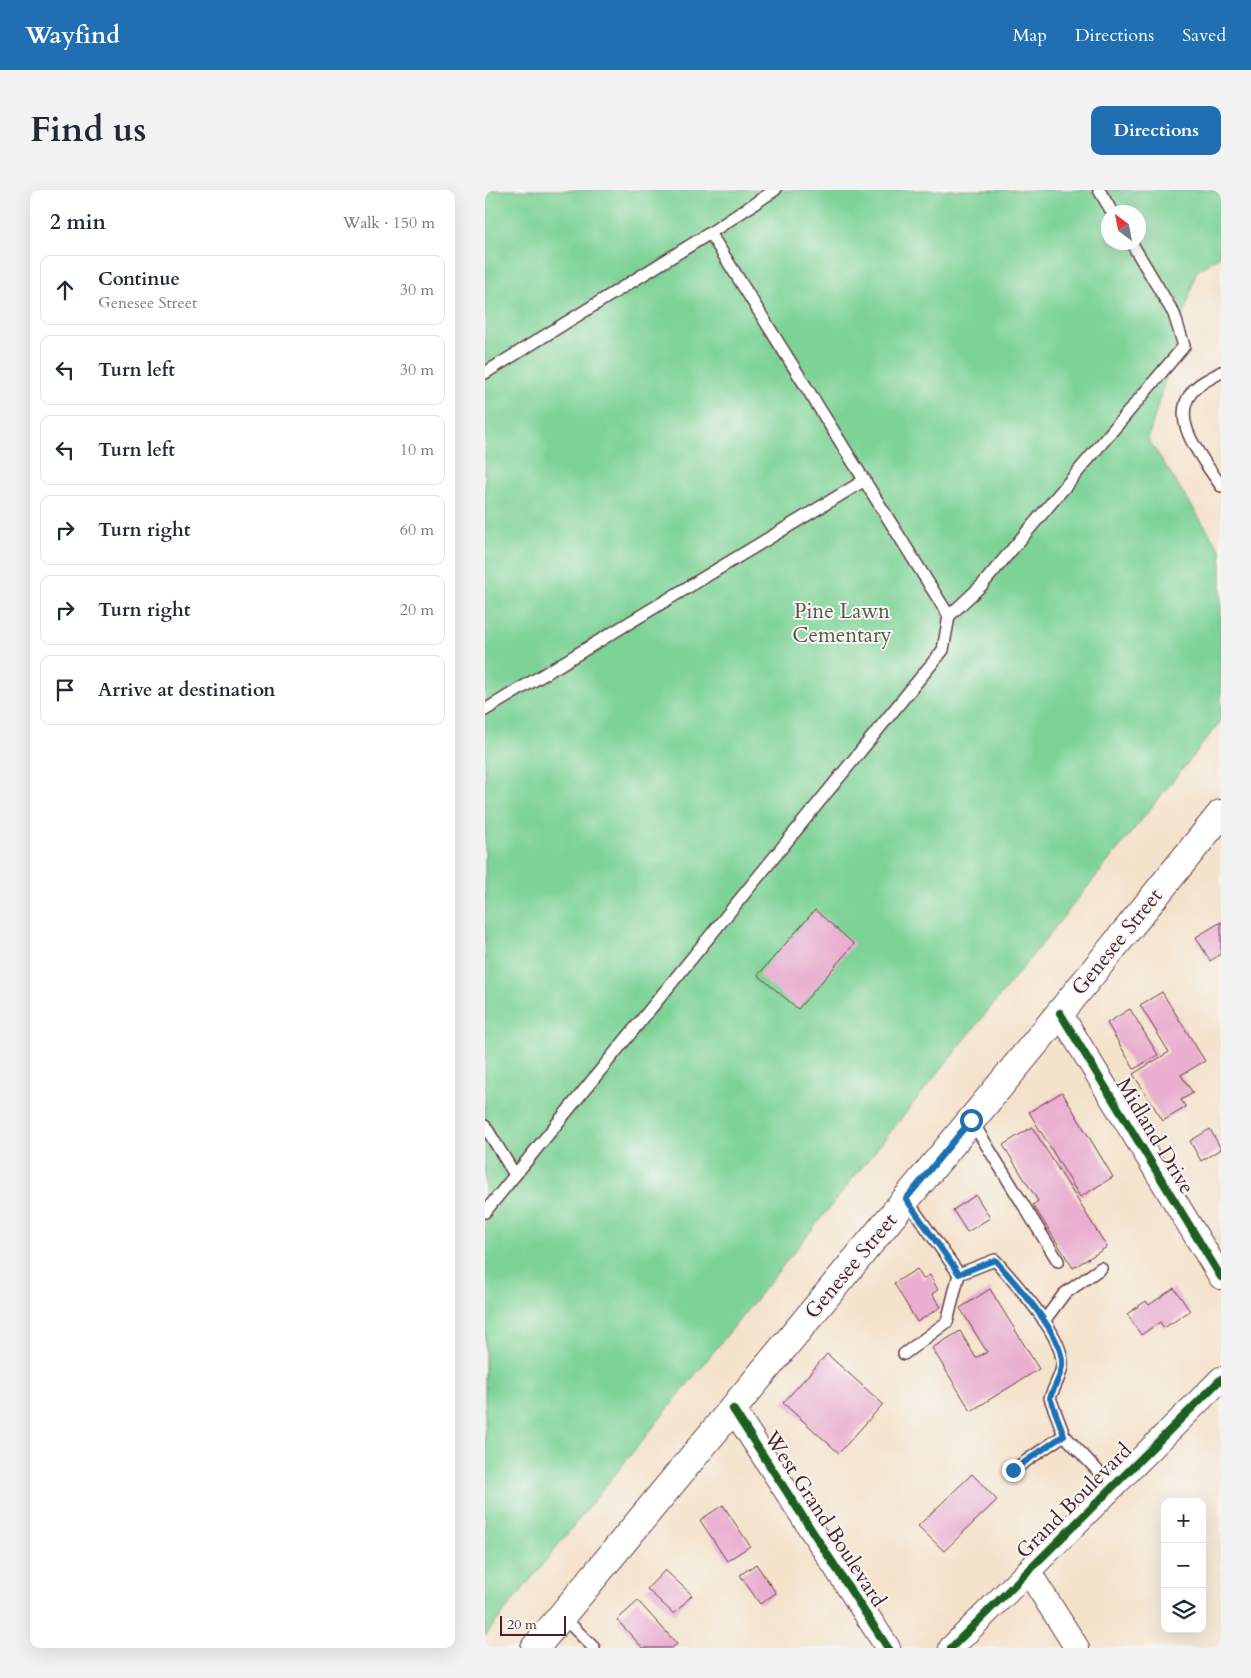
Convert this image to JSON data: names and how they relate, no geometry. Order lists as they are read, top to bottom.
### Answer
{
  "streets": {
    "main road": ["Genesee Street"],
    "street": ["Midland Drive", "Grand Boulevard", "West Grand Boulevard"]
  },
  "crossings": [
    ["Genesee Street", "Midland Drive"],
    ["Genesee Street", "West Grand Boulevard"]
  ],
  "parks": ["Pine Lawn Cementary"],
  "scale_bar": "20 m",
  "north": "top left",
  "page": {
    "header": "Wayfind",
    "nav": ["Map", "Directions", "Saved"],
    "title": "Find us",
    "buttons": "Directions",
    "heading": ["2 min", "Walk · 150 m"],
    "list": [
      ["Continue", "Genesee Street", "30 m"],
      ["Turn left", "30 m"],
      ["Turn left", "10 m"],
      ["Turn right", "60 m"],
      ["Turn right", "20 m"],
      "Arrive at destination"
    ],
    "map_buttons": ["+", "−"],
    "scale": "20 m"
  }
}
